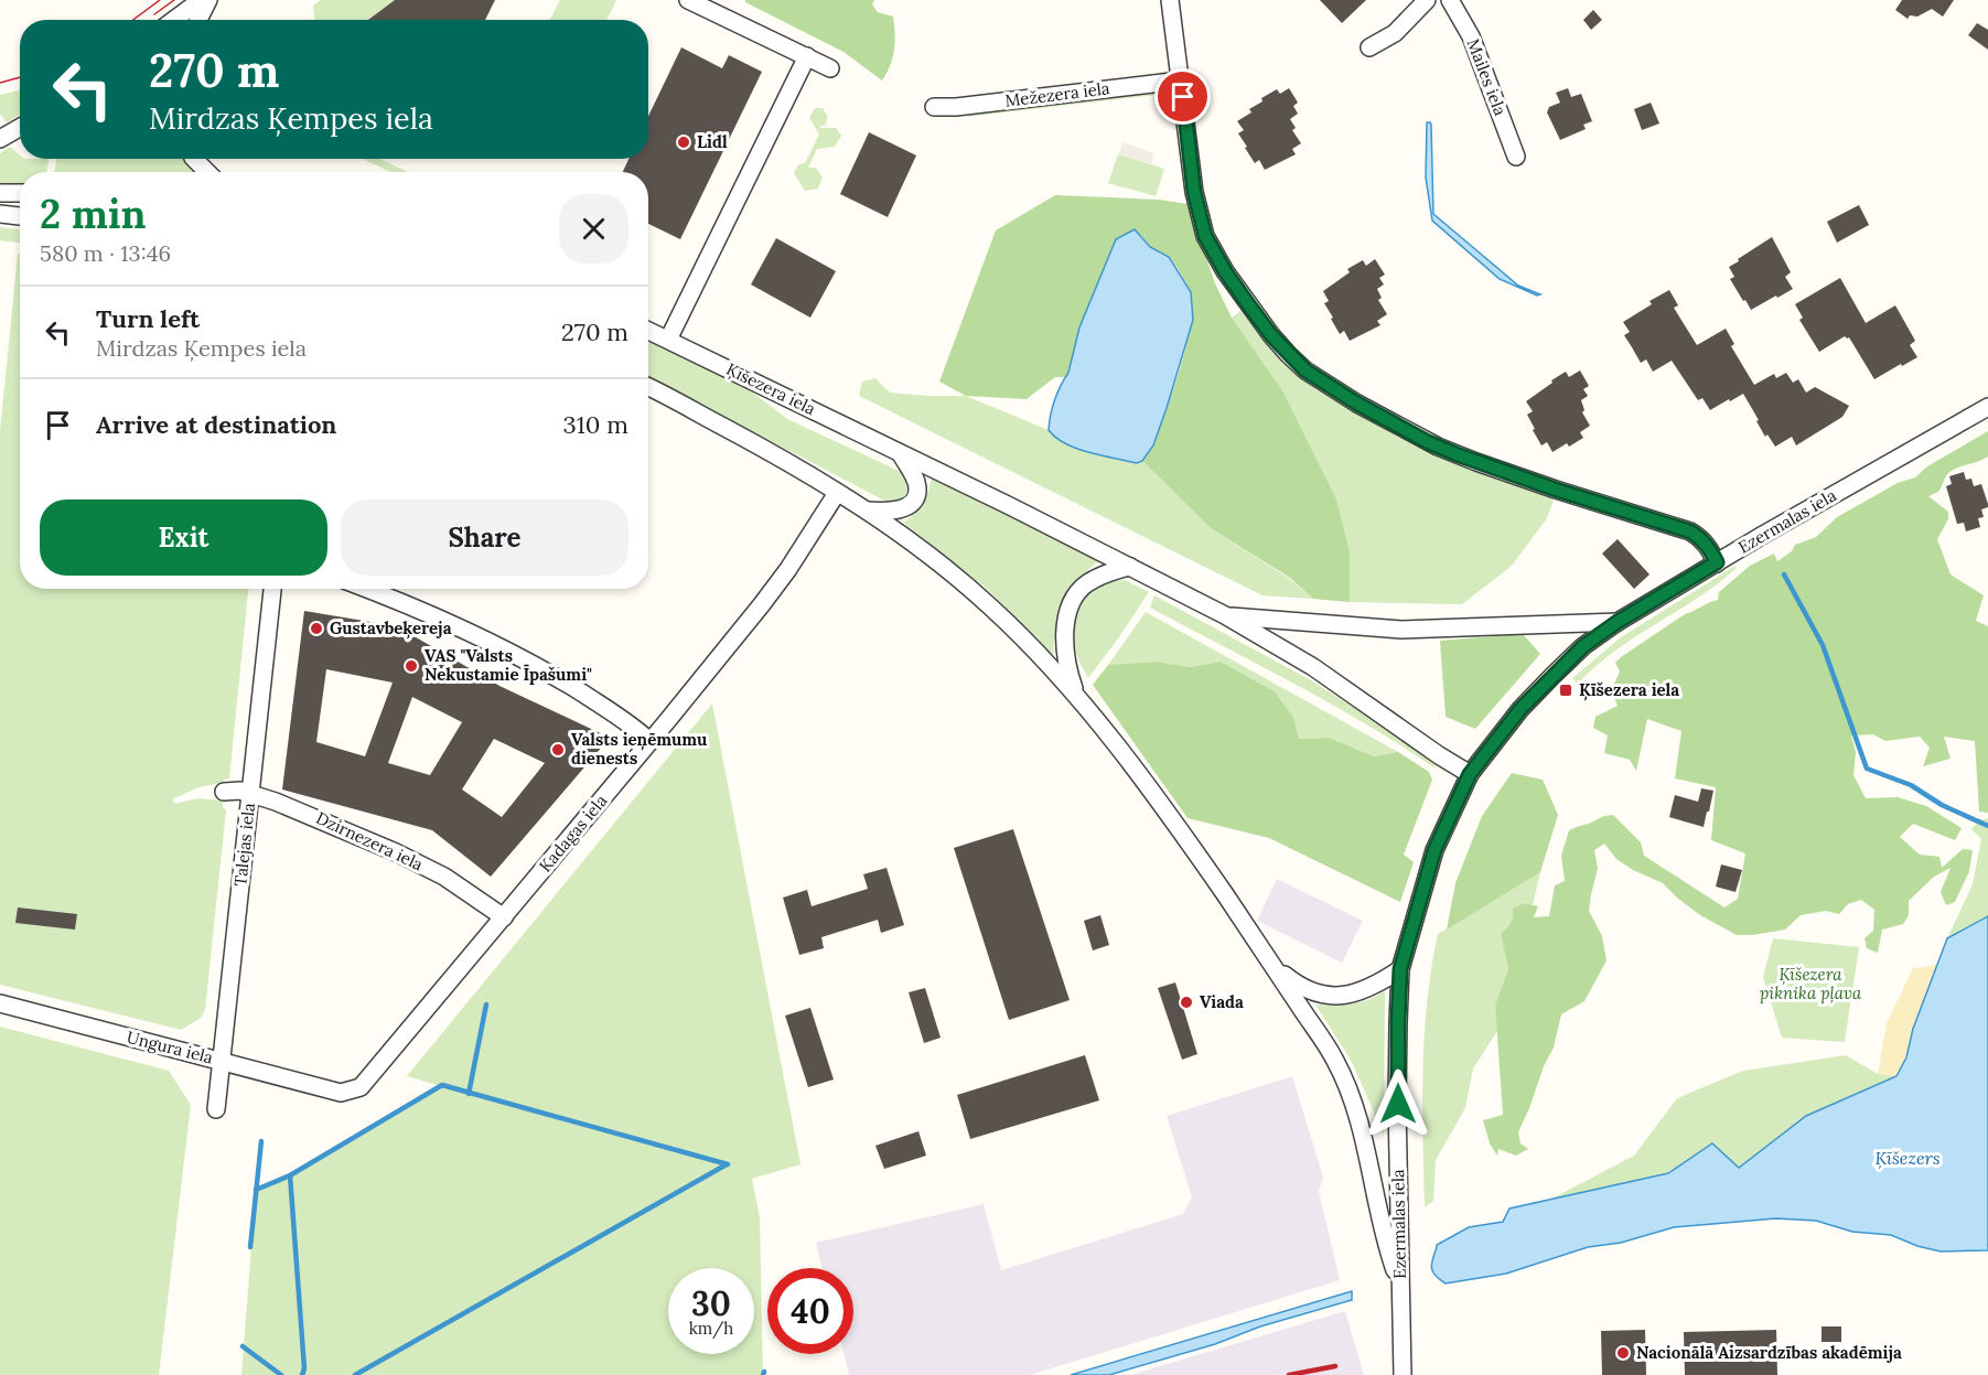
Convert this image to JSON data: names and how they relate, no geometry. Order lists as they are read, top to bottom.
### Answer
{
  "streets": {
    "street": [
      "Mailes iela",
      "Mežezera iela",
      "Ķīšezera iela",
      "Ezermalas iela",
      "Kadagas iela",
      "Dzirnezera iela",
      "Talejas iela",
      "Ungura iela"
    ]
  },
  "crossings": [
    ["Ķīšezera iela", "Ezermalas iela"],
    ["Kadagas iela", "Dzirnezera iela"],
    ["Kadagas iela", "Ungura iela"],
    ["Dzirnezera iela", "Talejas iela"],
    ["Talejas iela", "Ungura iela"]
  ],
  "water": ["Ķīšezers"],
  "parks": ["Ķīšezera piknika pļava"],
  "places": {
    "other": [
      "Lidl",
      "Gustavbeķereja",
      "VAS \"Valsts Nekustamie Īpašumi\"",
      "Valsts ieņēmumu dienests",
      "Viada",
      "Nacionālā Aizsardzības akadēmija"
    ],
    "transit": ["Ķīšezera iela"]
  },
  "page": {
    "turn": ["270 m", "Mirdzas Ķempes iela"],
    "heading": ["2 min", "580 m · 13:46"],
    "list": [
      {
        "name": "Turn left",
        "note": "Mirdzas Ķempes iela",
        "value": "270 m"
      },
      {
        "name": "Arrive at destination",
        "value": "310 m"
      }
    ],
    "buttons": ["Exit", "Share"],
    "speed": "30 km/h",
    "limit": "40"
  }
}
